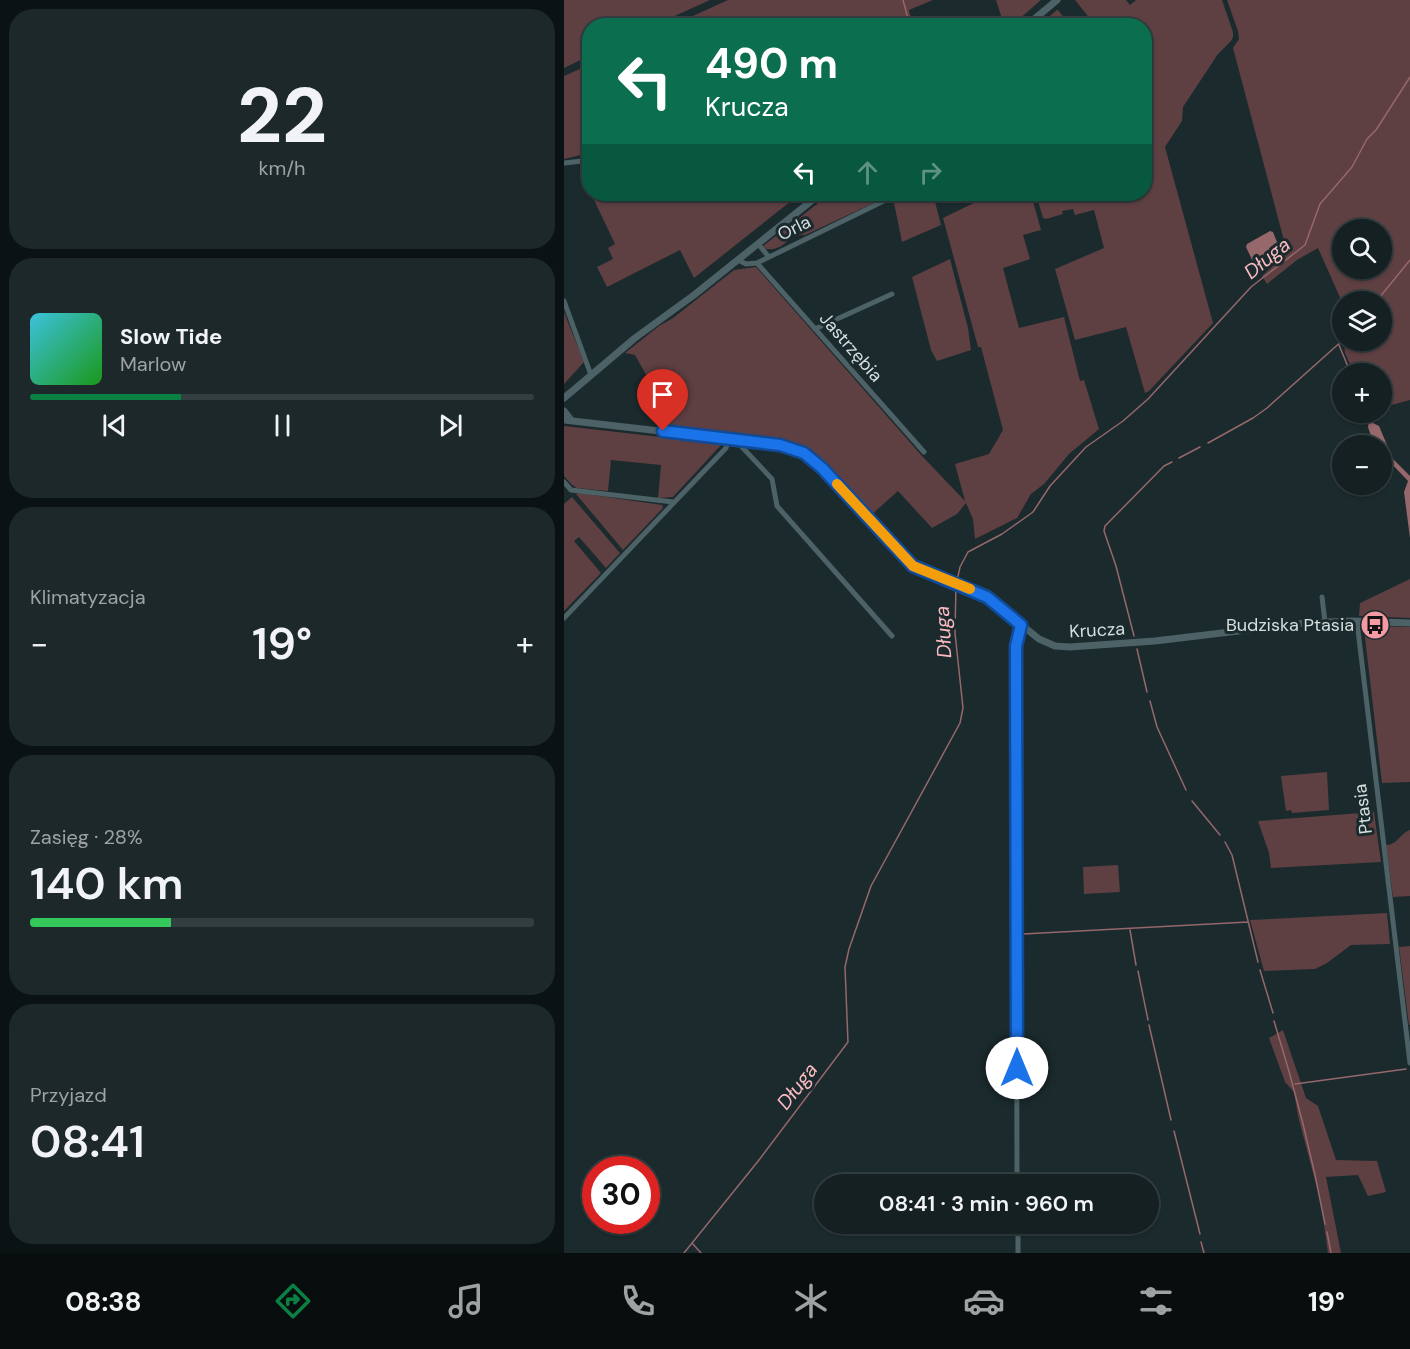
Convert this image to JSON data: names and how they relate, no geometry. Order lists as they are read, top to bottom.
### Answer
{
  "streets": {
    "street": [
      "Orla",
      "Jastrzębia",
      "Krucza",
      "Ptasia"
    ]
  },
  "crossings": [
    ["Orla", "Jastrzębia"],
    ["Krucza", "Ptasia"]
  ],
  "water": ["Długa"],
  "places": {
    "bus stop": ["Budziska Ptasia"]
  },
  "page": {
    "tile": [
      ["22", "km/h"],
      "Klimatyzacja",
      ["Zasięg · 28%", "140 km"],
      ["Przyjazd", "08:41"]
    ],
    "turn": ["490 m", "Krucza"],
    "map_buttons": ["+", "−"],
    "song": ["Slow Tide", "Marlow"],
    "heat": ["−", "19°", "+"],
    "limit": "30",
    "trip": "08:41 · 3 min · 960 m",
    "tabs": ["08:38", "19°"]
  }
}
